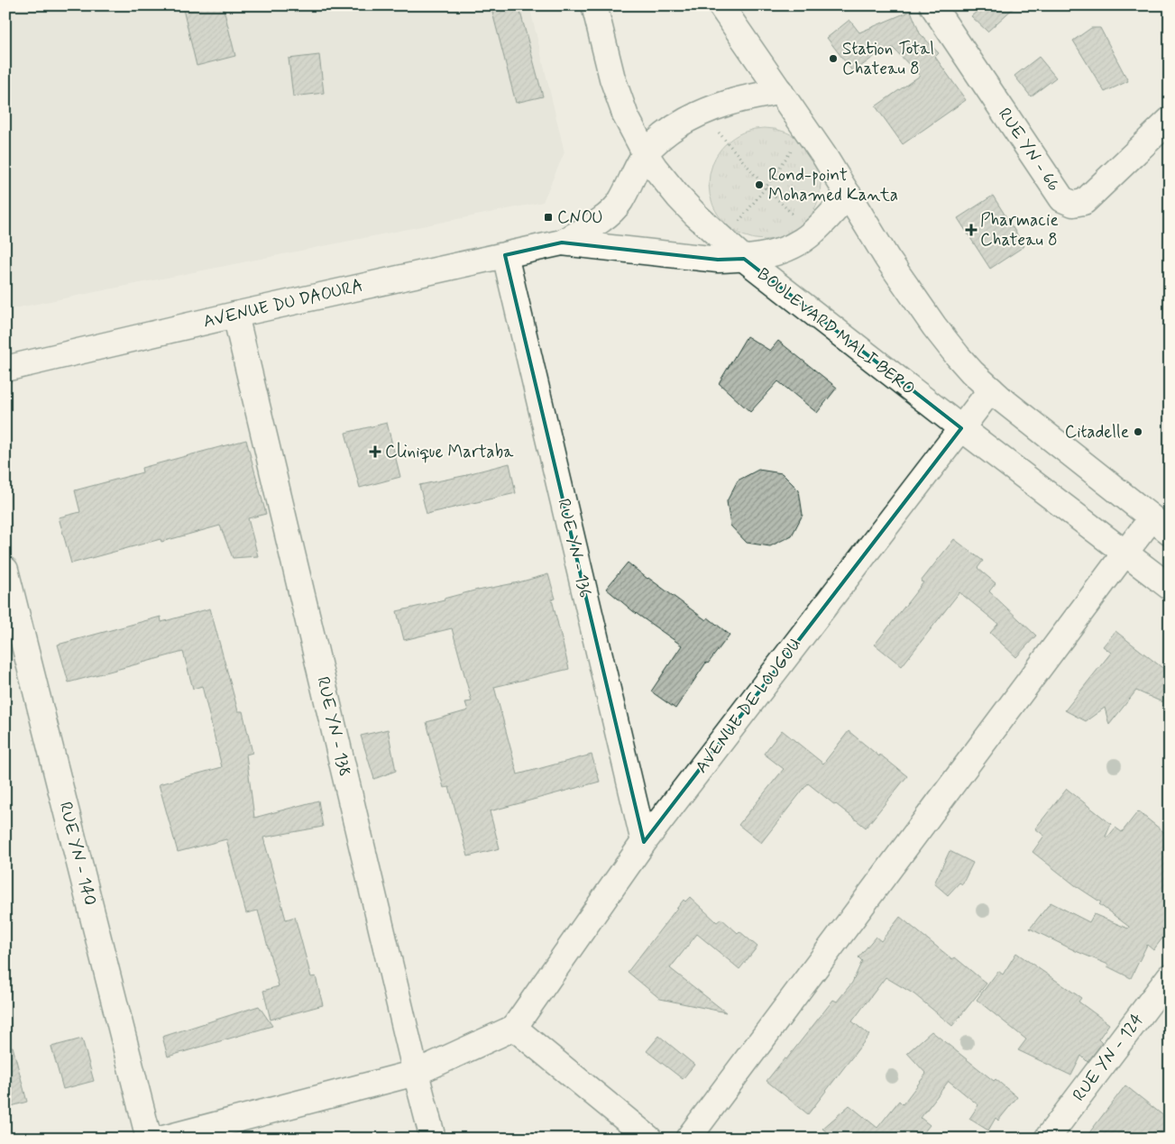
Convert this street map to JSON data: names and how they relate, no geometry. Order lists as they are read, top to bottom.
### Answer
{
  "streets": {
    "street": [
      "RUE YN - 66",
      "AVENUE DU DAOURA",
      "BOULEVARD MALI BERO",
      "RUE YN - 136",
      "AVENUE DE LOUGOU",
      "RUE YN - 138",
      "RUE YN - 140",
      "RUE YN - 124"
    ]
  },
  "crossings": [
    ["AVENUE DU DAOURA", "BOULEVARD MALI BERO"],
    ["AVENUE DU DAOURA", "RUE YN - 136"],
    ["AVENUE DU DAOURA", "RUE YN - 138"],
    ["BOULEVARD MALI BERO", "AVENUE DE LOUGOU"],
    ["RUE YN - 136", "AVENUE DE LOUGOU"]
  ],
  "places": {
    "other": ["Station Total Chateau 8", "Rond-point Mohamed Kanta", "Citadelle"],
    "transit": ["CNOU"],
    "health": ["Pharmacie Chateau 8", "Clinique Martaba"]
  }
}
